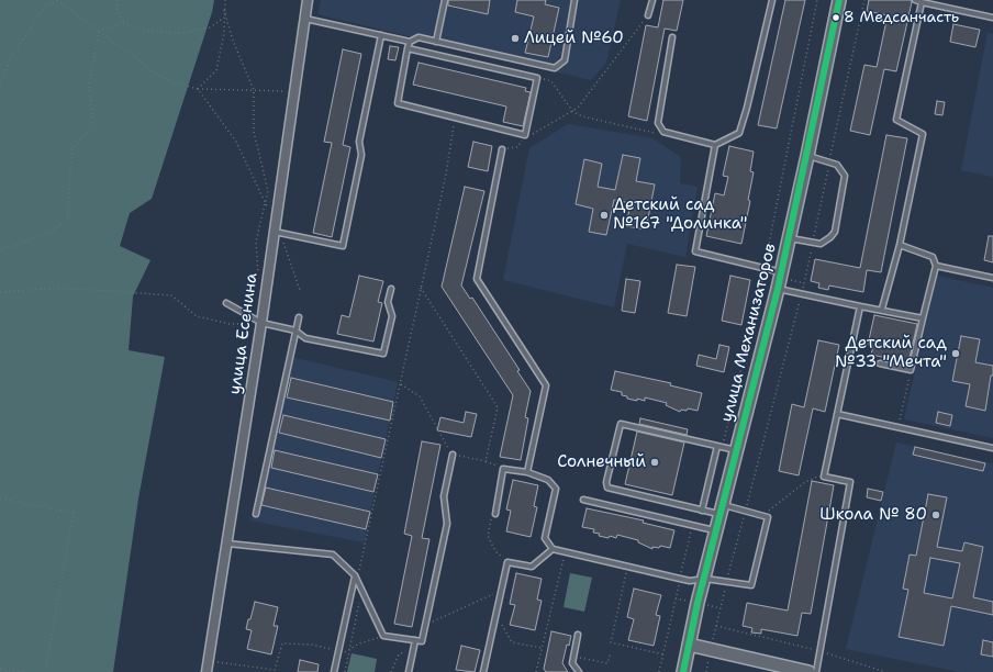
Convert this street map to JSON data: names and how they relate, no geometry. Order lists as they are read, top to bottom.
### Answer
{
  "streets": {
    "main road": ["улица Механизаторов"],
    "street": ["улица Есенина"]
  },
  "places": [
    "8 Медсанчасть",
    "Лицей №60",
    "Детский сад №167 \"Долинка\"",
    "Детский сад №33 \"Мечта\"",
    "Солнечный",
    "Школа № 80"
  ]
}
